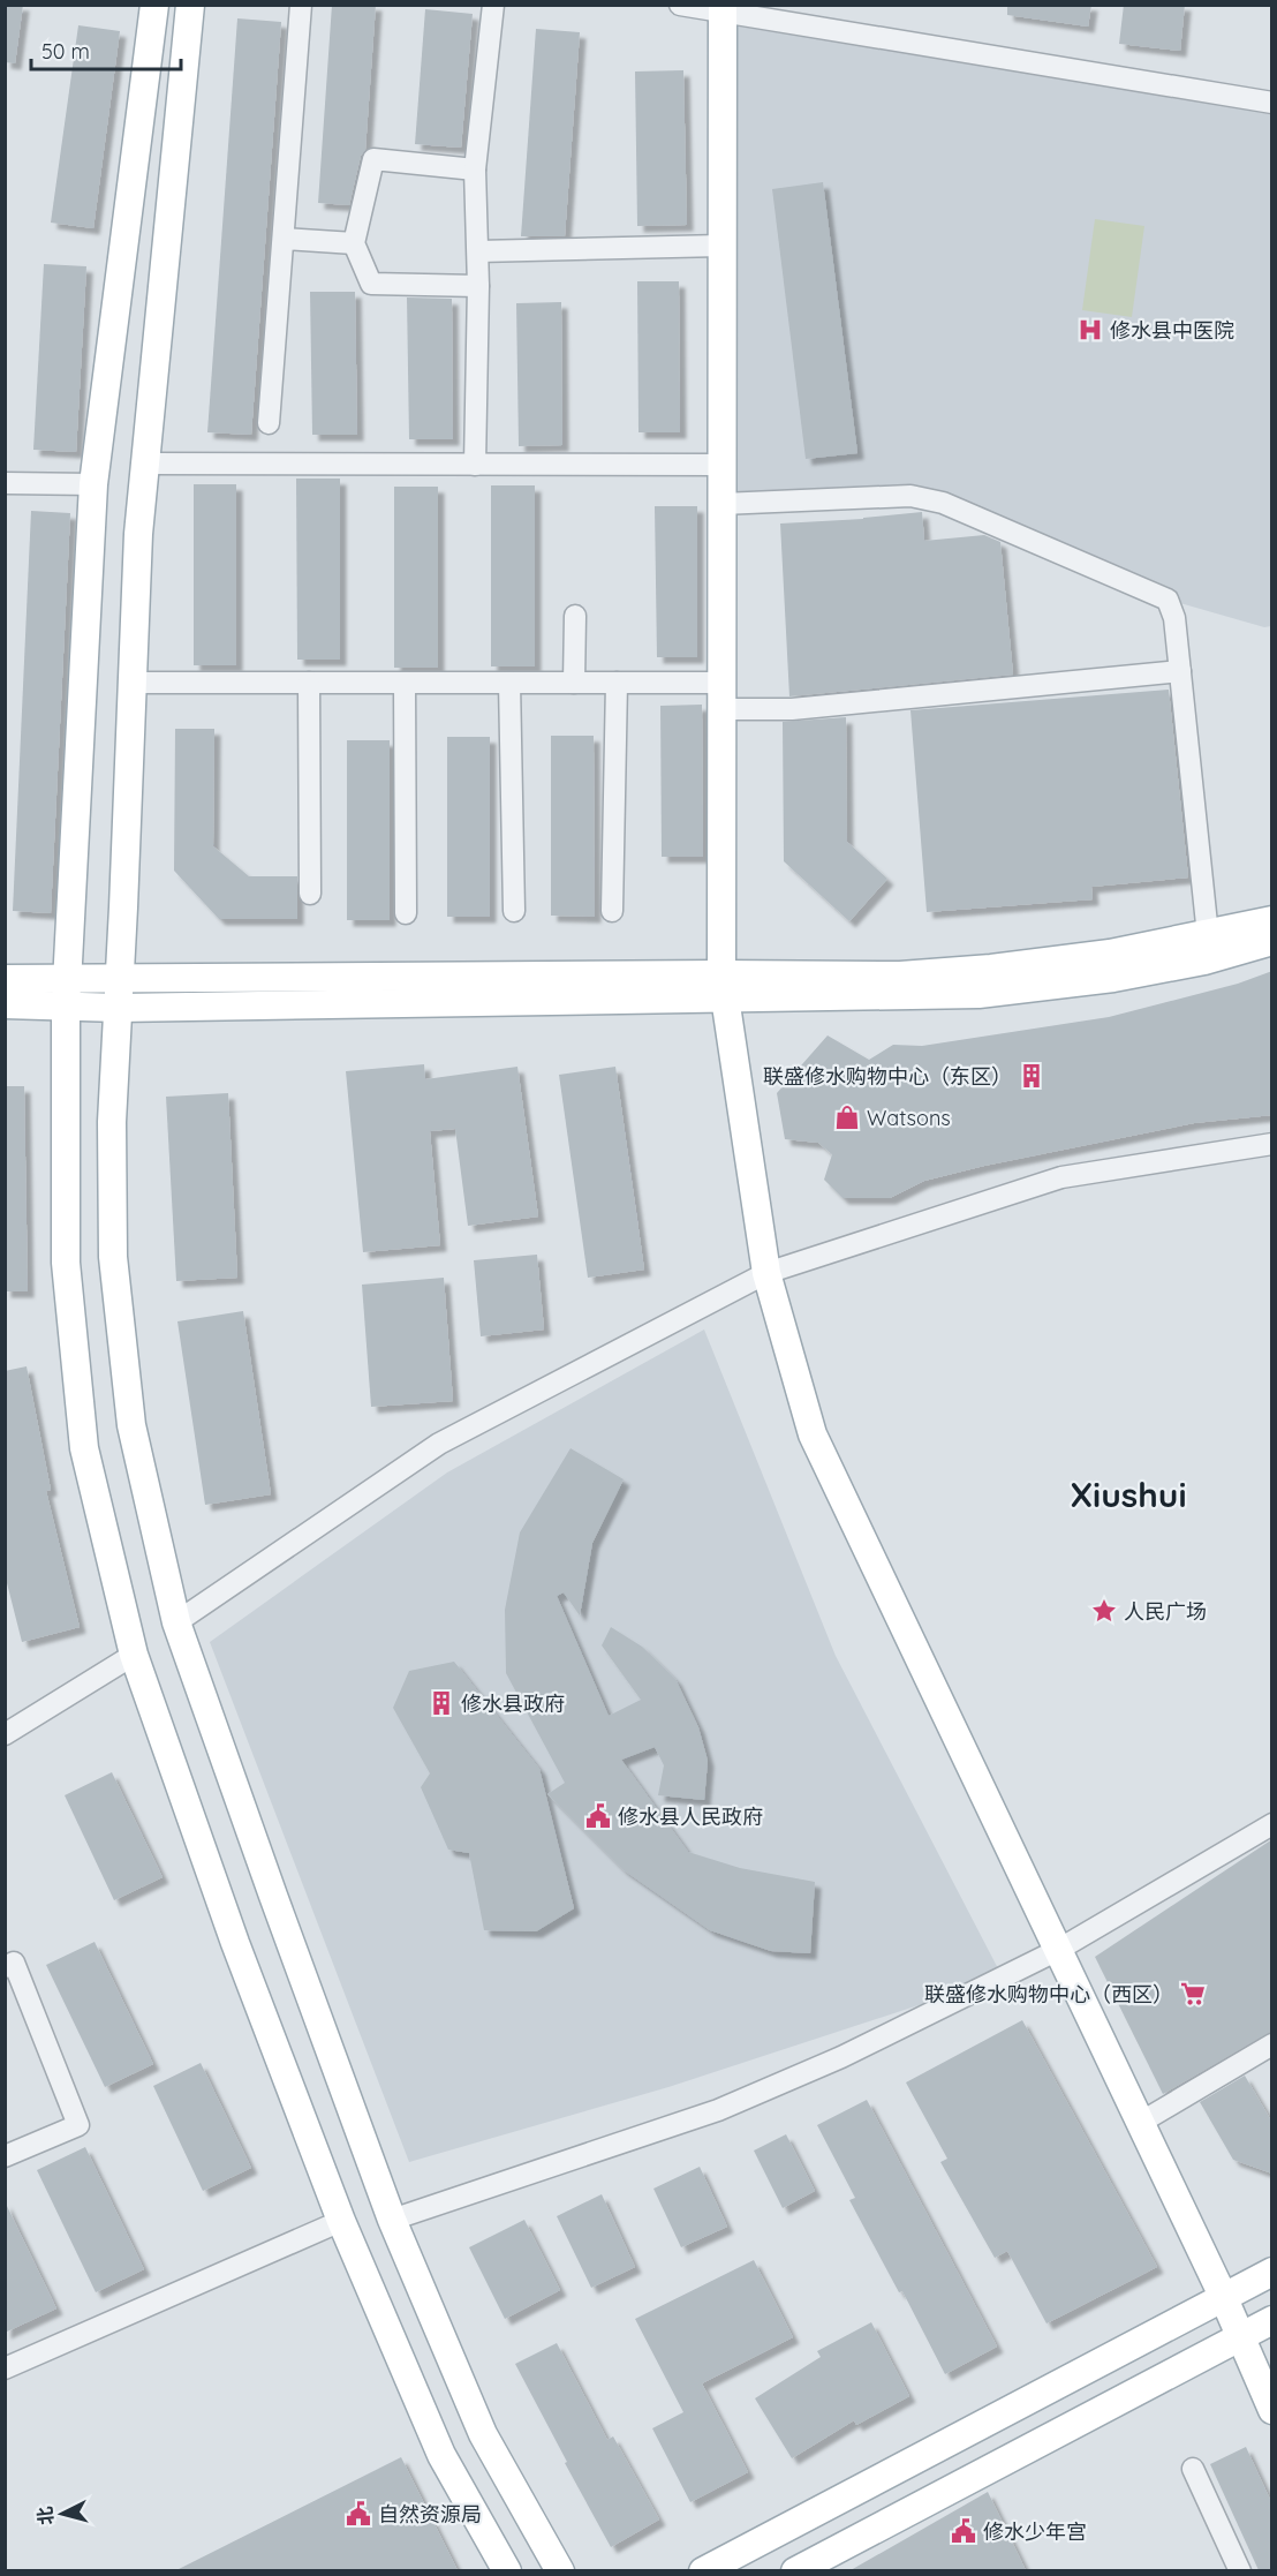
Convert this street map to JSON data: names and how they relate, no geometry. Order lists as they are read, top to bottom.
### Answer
{
  "districts": ["Xiushui"],
  "places": {
    "hospital": ["修水县中医院"],
    "building": ["联盛修水购物中心（东区）", "修水县政府"],
    "shop": ["Watsons"],
    "place": ["人民广场"],
    "public building": ["修水县人民政府", "自然资源局", "修水少年宫"],
    "supermarket": ["联盛修水购物中心（西区）"]
  },
  "scale_bar": "50 m",
  "north": "left"
}
